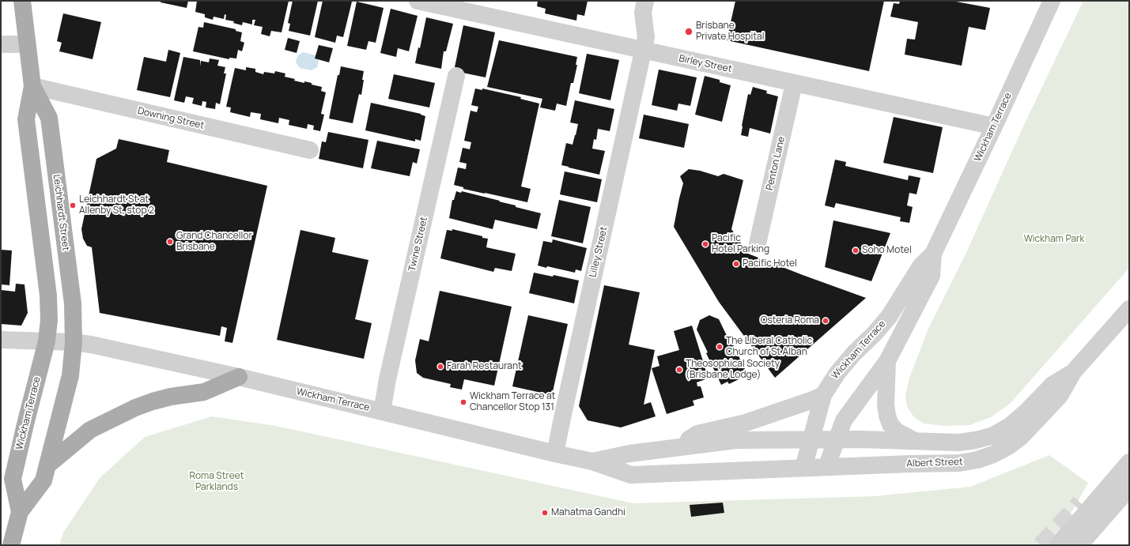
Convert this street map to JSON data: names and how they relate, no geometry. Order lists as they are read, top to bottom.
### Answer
{
  "streets": {
    "main road": ["Wickham Terrace", "Leichhardt Street"],
    "street": [
      "Birley Street",
      "Downing Street",
      "Penton Lane",
      "Twine Street",
      "Lilley Street",
      "Albert Street"
    ]
  },
  "crossings": [
    ["Birley Street", "Wickham Terrace"],
    ["Birley Street", "Penton Lane"],
    ["Birley Street", "Lilley Street"],
    ["Downing Street", "Leichhardt Street"],
    ["Wickham Terrace", "Leichhardt Street"],
    ["Wickham Terrace", "Twine Street"],
    ["Wickham Terrace", "Lilley Street"],
    ["Wickham Terrace", "Albert Street"]
  ],
  "parks": ["Wickham Park", "Roma Street Parklands"],
  "places": [
    "Brisbane Private Hospital",
    "Leichhardt St at Allenby St, stop 2",
    "Grand Chancellor Brisbane",
    "Pacific Hotel Parking",
    "Soho Motel",
    "Pacific Hotel",
    "Osteria Roma",
    "The Liberal Catholic Church of St Alban",
    "Farah Restaurant",
    "Theosophical Society (Brisbane Lodge)",
    "Wickham Terrace at Chancellor Stop 131",
    "Mahatma Gandhi"
  ]
}
